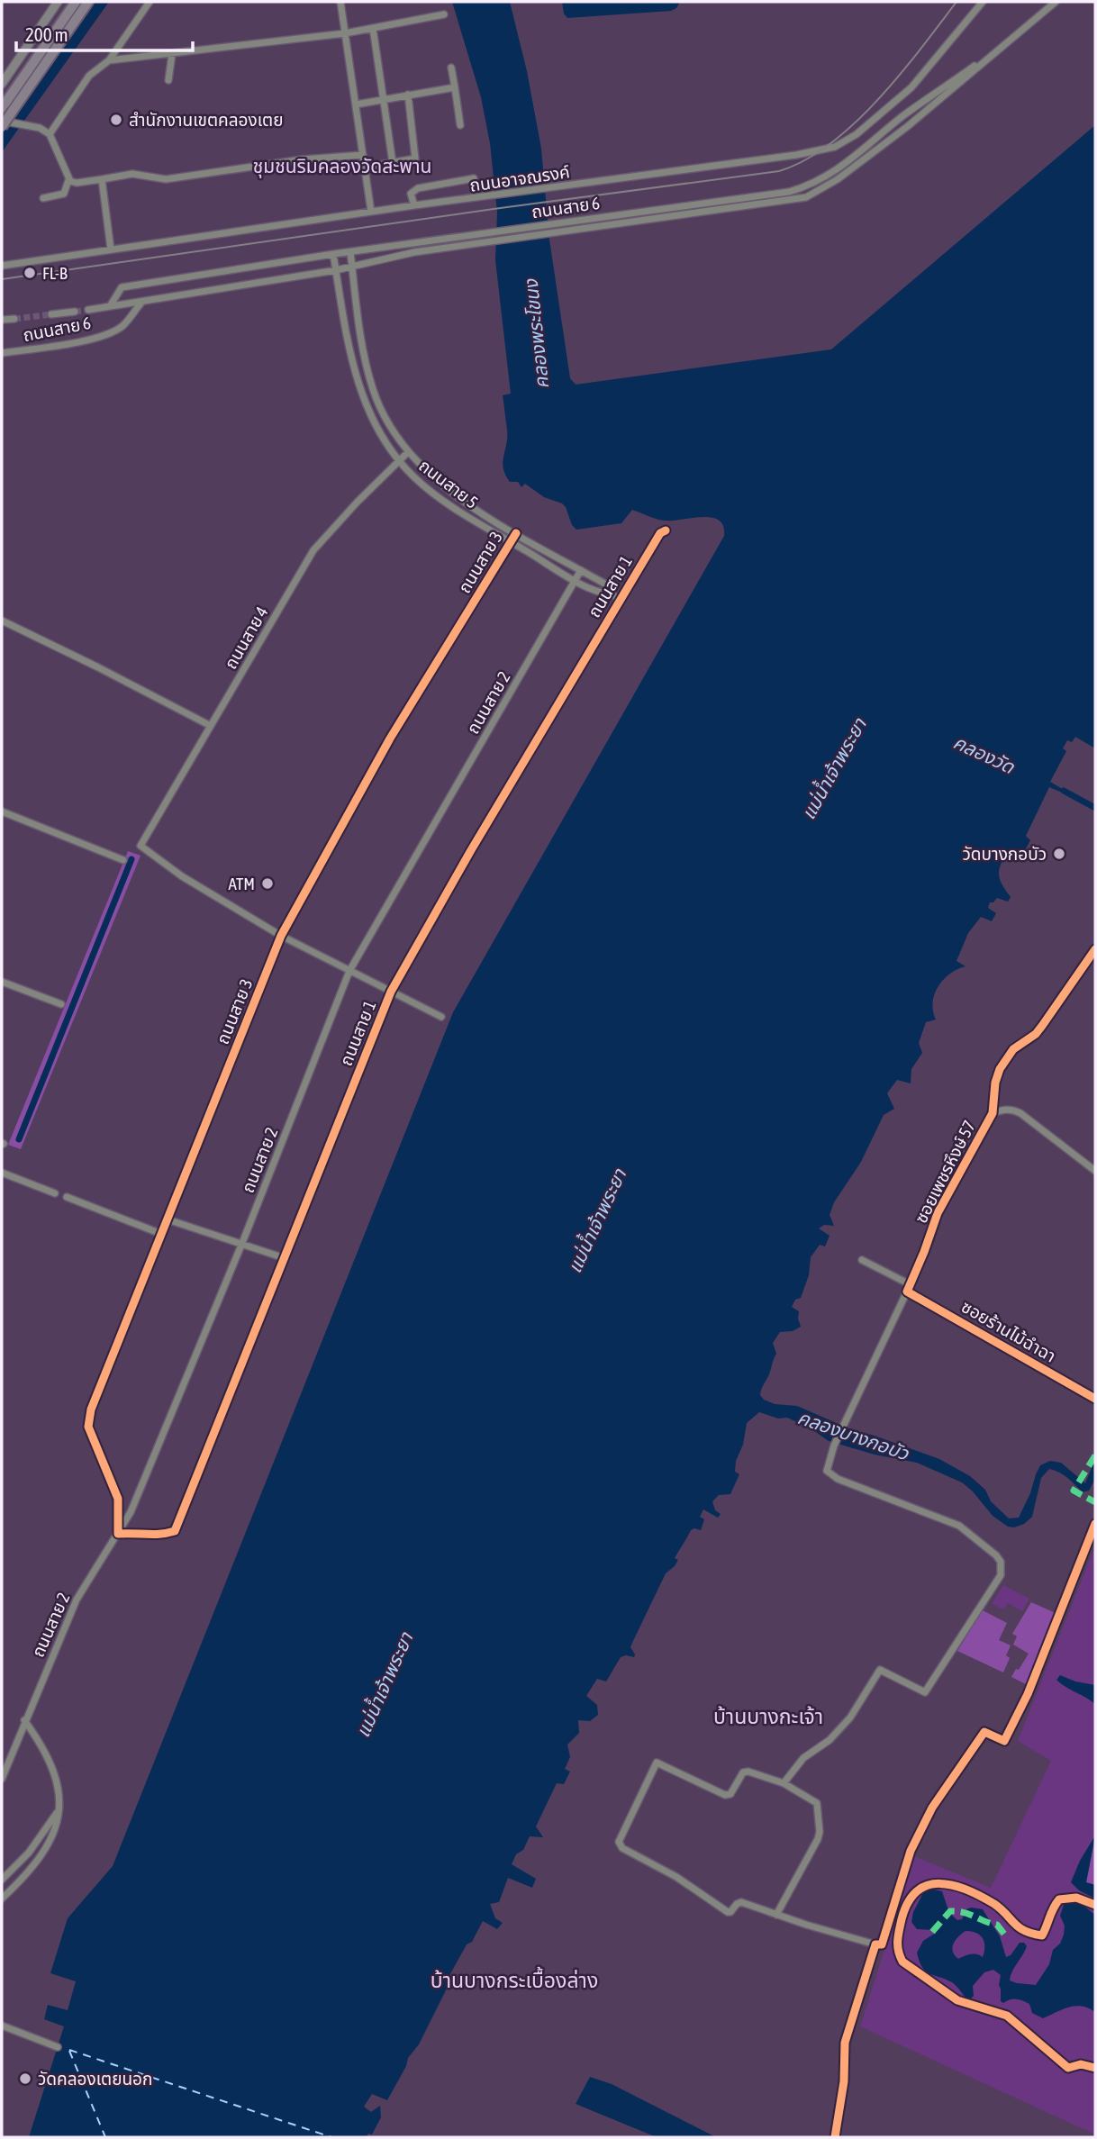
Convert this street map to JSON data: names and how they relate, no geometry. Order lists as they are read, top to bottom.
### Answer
{
  "streets": {
    "street": [
      "ถนนอาจณรงค์",
      "ถนนสาย 6",
      "ถนนสาย 5",
      "ถนนสาย 3",
      "ถนนสาย 1",
      "ถนนสาย 4",
      "ถนนสาย 2",
      "ซอยเพชรหึงษ์ 57",
      "ซอยร้านไม้ฉำฉา"
    ]
  },
  "crossings": [
    ["ถนนสาย 6", "ถนนสาย 5"],
    ["ถนนสาย 5", "ถนนสาย 3"],
    ["ถนนสาย 5", "ถนนสาย 1"],
    ["ถนนสาย 5", "ถนนสาย 4"],
    ["ถนนสาย 5", "ถนนสาย 2"],
    ["ถนนสาย 3", "ถนนสาย 1"],
    ["ถนนสาย 3", "ถนนสาย 4"],
    ["ถนนสาย 3", "ถนนสาย 2"],
    ["ถนนสาย 1", "ถนนสาย 2"],
    ["ซอยเพชรหึงษ์ 57", "ซอยร้านไม้ฉำฉา"]
  ],
  "districts": ["ชุมชนริมคลองวัดสะพาน", "บ้านบางกะเจ้า", "บ้านบางกระเบื้องล่าง"],
  "water": [
    "คลองพระโขนง",
    "คลองวัด",
    "แม่น้ำเจ้าพระยา",
    "คลองบางกอบัว"
  ],
  "places": [
    "สำนักงานเขตคลองเตย",
    "FL-B",
    "วัดบางกอบัว",
    "ATM",
    "วัดคลองเตยนอก"
  ],
  "scale_bar": "200 m"
}
